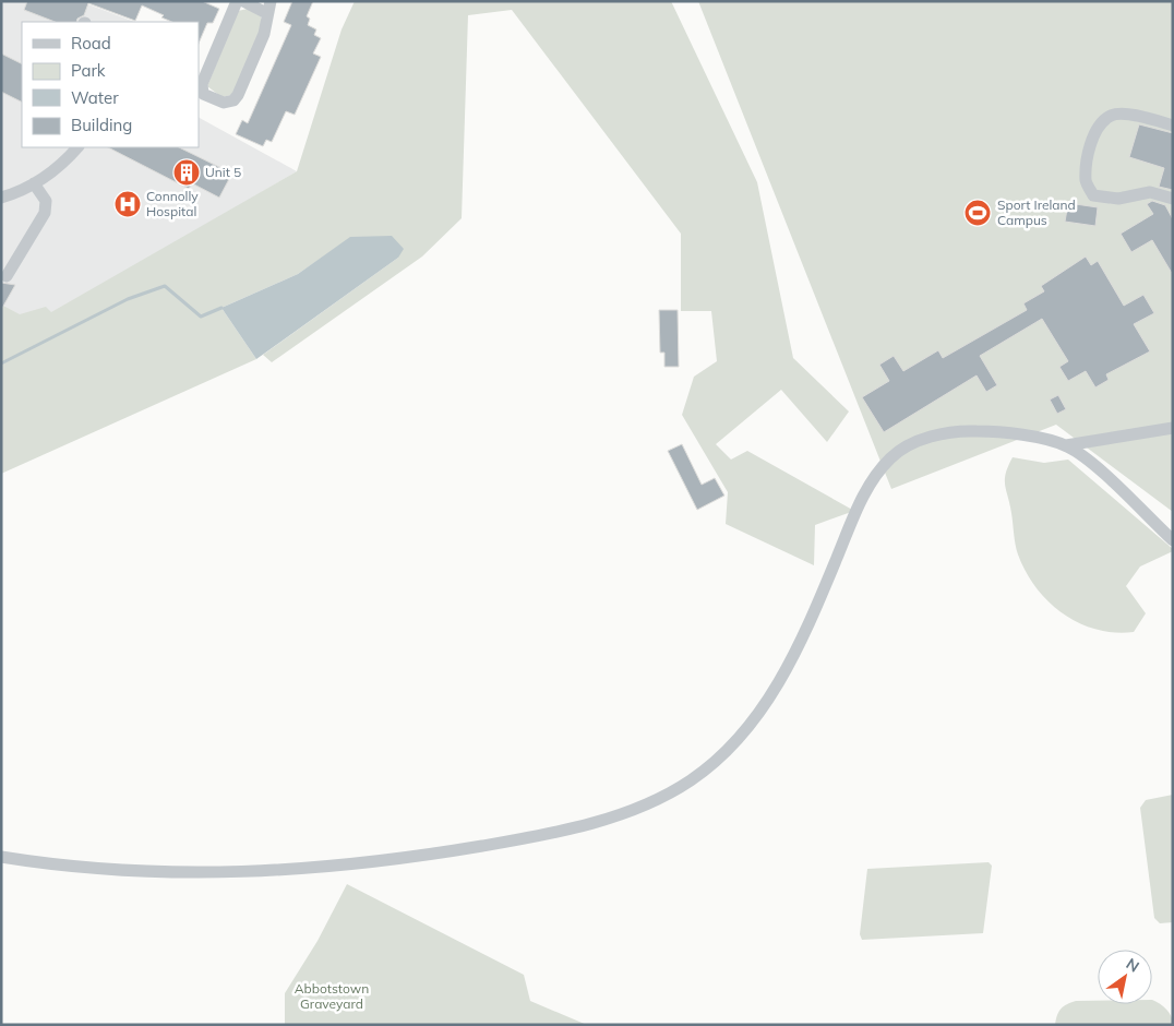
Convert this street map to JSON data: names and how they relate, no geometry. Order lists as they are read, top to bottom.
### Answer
{
  "parks": ["Abbotstown Graveyard"],
  "places": {
    "building": ["Unit 5"],
    "hospital": ["Connolly Hospital"],
    "sports": ["Sport Ireland Campus"]
  },
  "legend": [
    "Road",
    "Park",
    "Water",
    "Building"
  ],
  "north": "top right"
}
